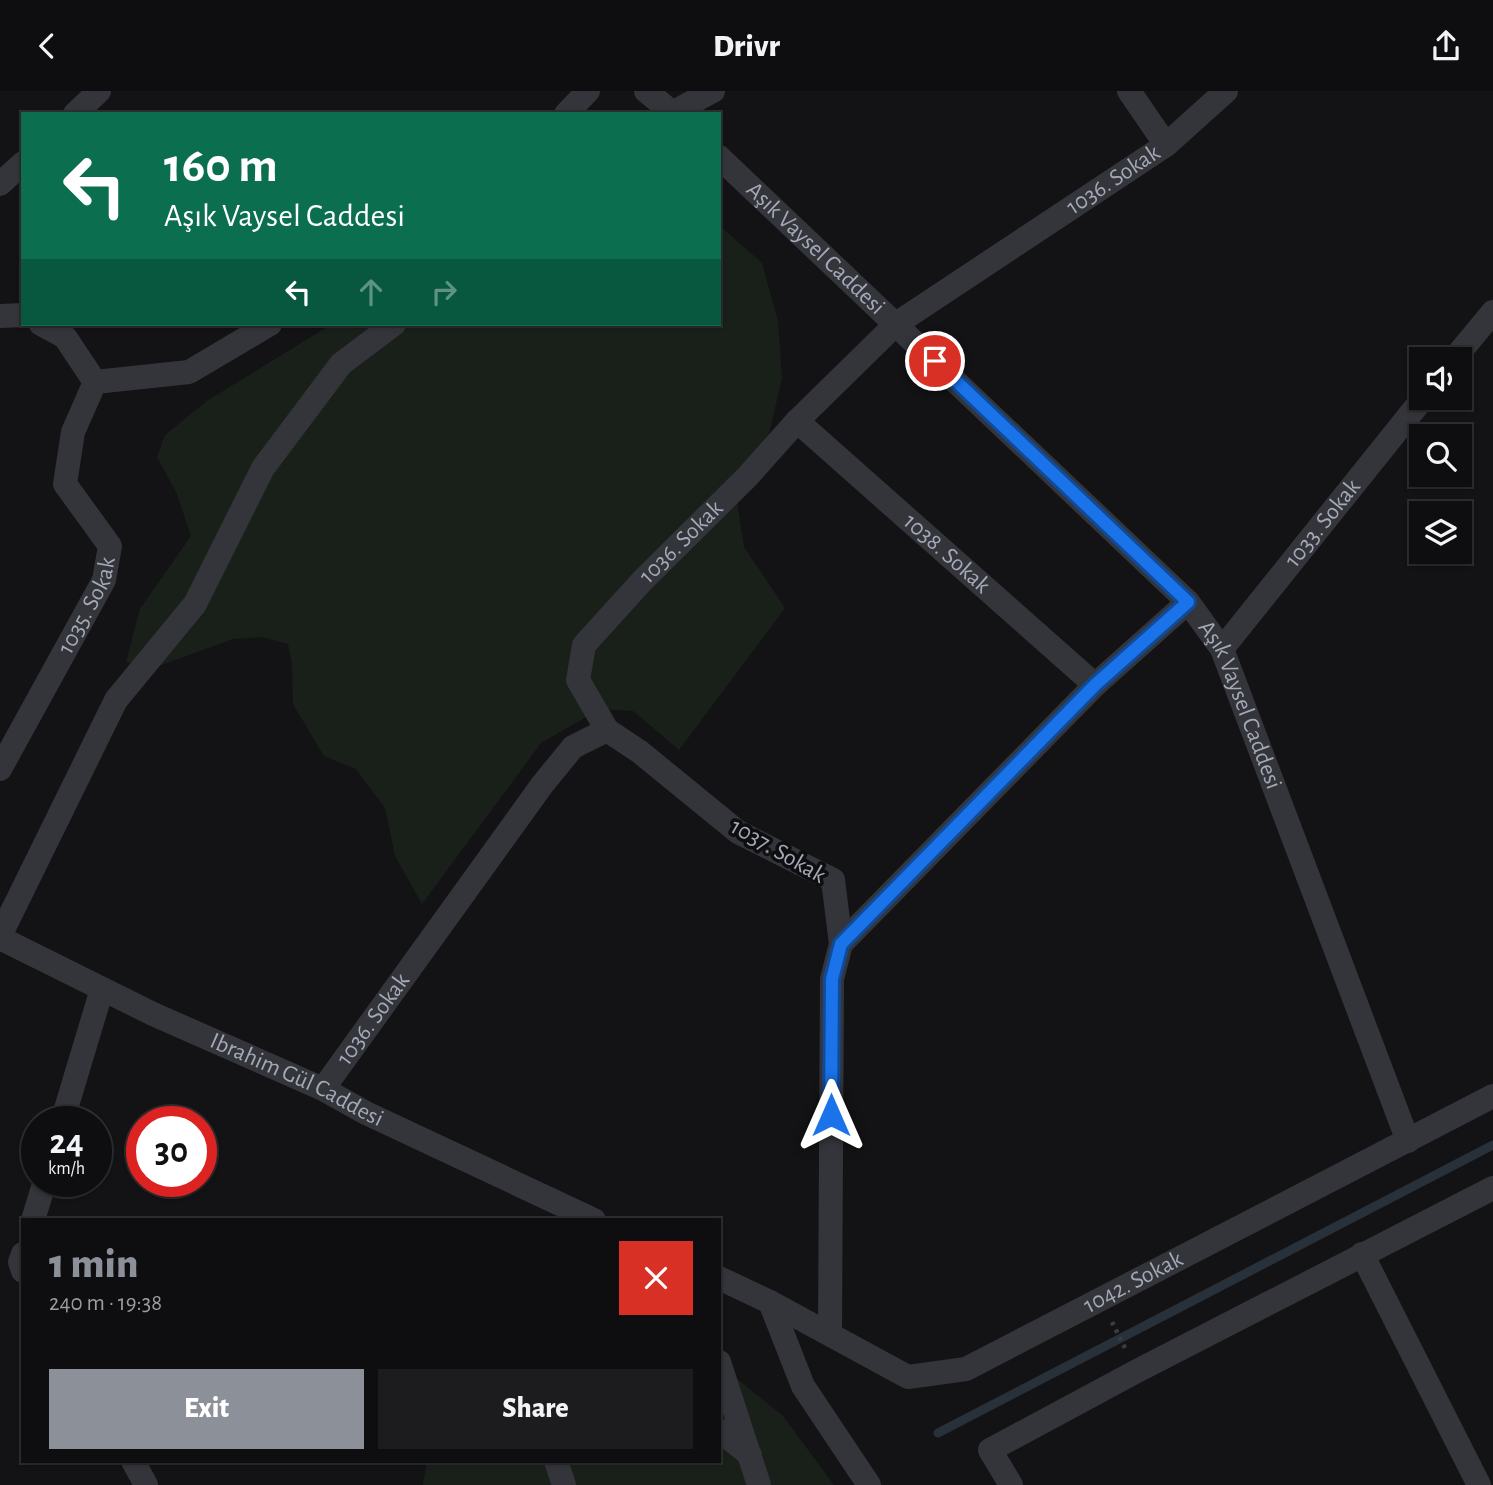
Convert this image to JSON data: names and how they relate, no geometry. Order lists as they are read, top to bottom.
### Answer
{
  "streets": {
    "street": [
      "1036. Sokak",
      "Aşık Vaysel Caddesi",
      "1033. Sokak",
      "1038. Sokak",
      "1035. Sokak",
      "1037. Sokak",
      "Ibrahim Gül Caddesi",
      "1042. Sokak"
    ]
  },
  "crossings": [
    ["1036. Sokak", "Aşık Vaysel Caddesi"],
    ["1036. Sokak", "1038. Sokak"],
    ["1036. Sokak", "1037. Sokak"],
    ["1036. Sokak", "Ibrahim Gül Caddesi"],
    ["Aşık Vaysel Caddesi", "1033. Sokak"],
    ["Aşık Vaysel Caddesi", "1042. Sokak"]
  ],
  "page": {
    "header": "Drivr",
    "turn": ["160 m", "Aşık Vaysel Caddesi"],
    "speed": "24 km/h",
    "limit": "30",
    "heading": ["1 min", "240 m · 19:38"],
    "buttons": ["Exit", "Share"]
  }
}
